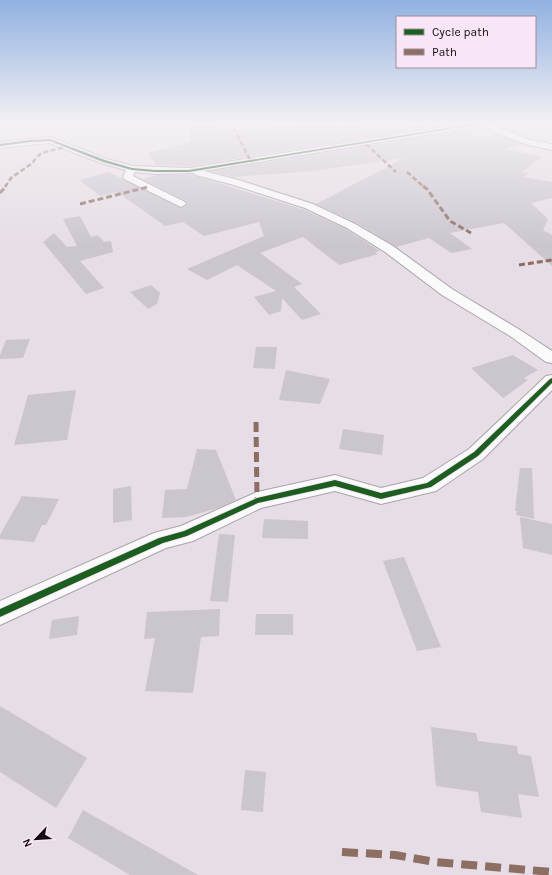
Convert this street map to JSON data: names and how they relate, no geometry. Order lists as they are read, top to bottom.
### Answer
{
  "legend": ["Cycle path", "Path"],
  "north": "bottom left"
}
